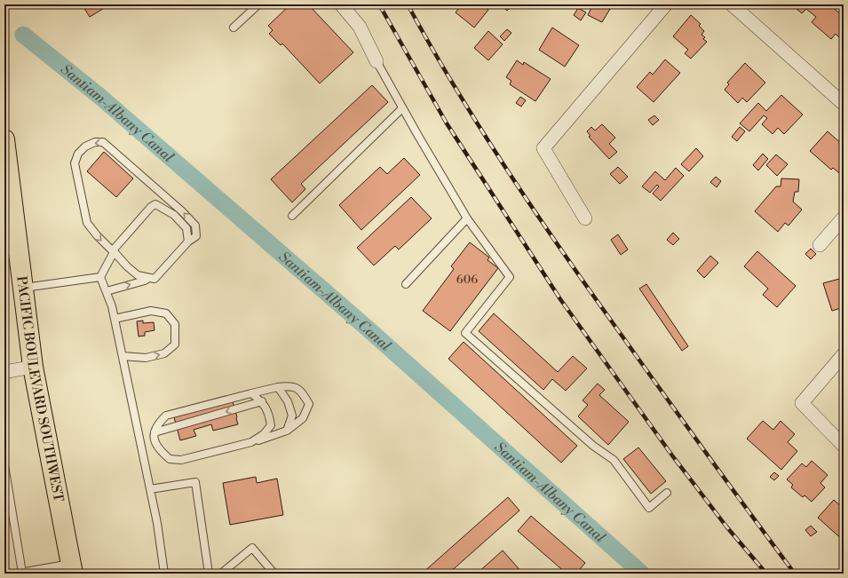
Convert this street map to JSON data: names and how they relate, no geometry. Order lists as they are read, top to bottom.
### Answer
{
  "streets": {
    "main road": ["PACIFIC BOULEVARD SOUTHWEST"]
  },
  "water": ["Santiam-Albany Canal"],
  "house_numbers": ["606"]
}
